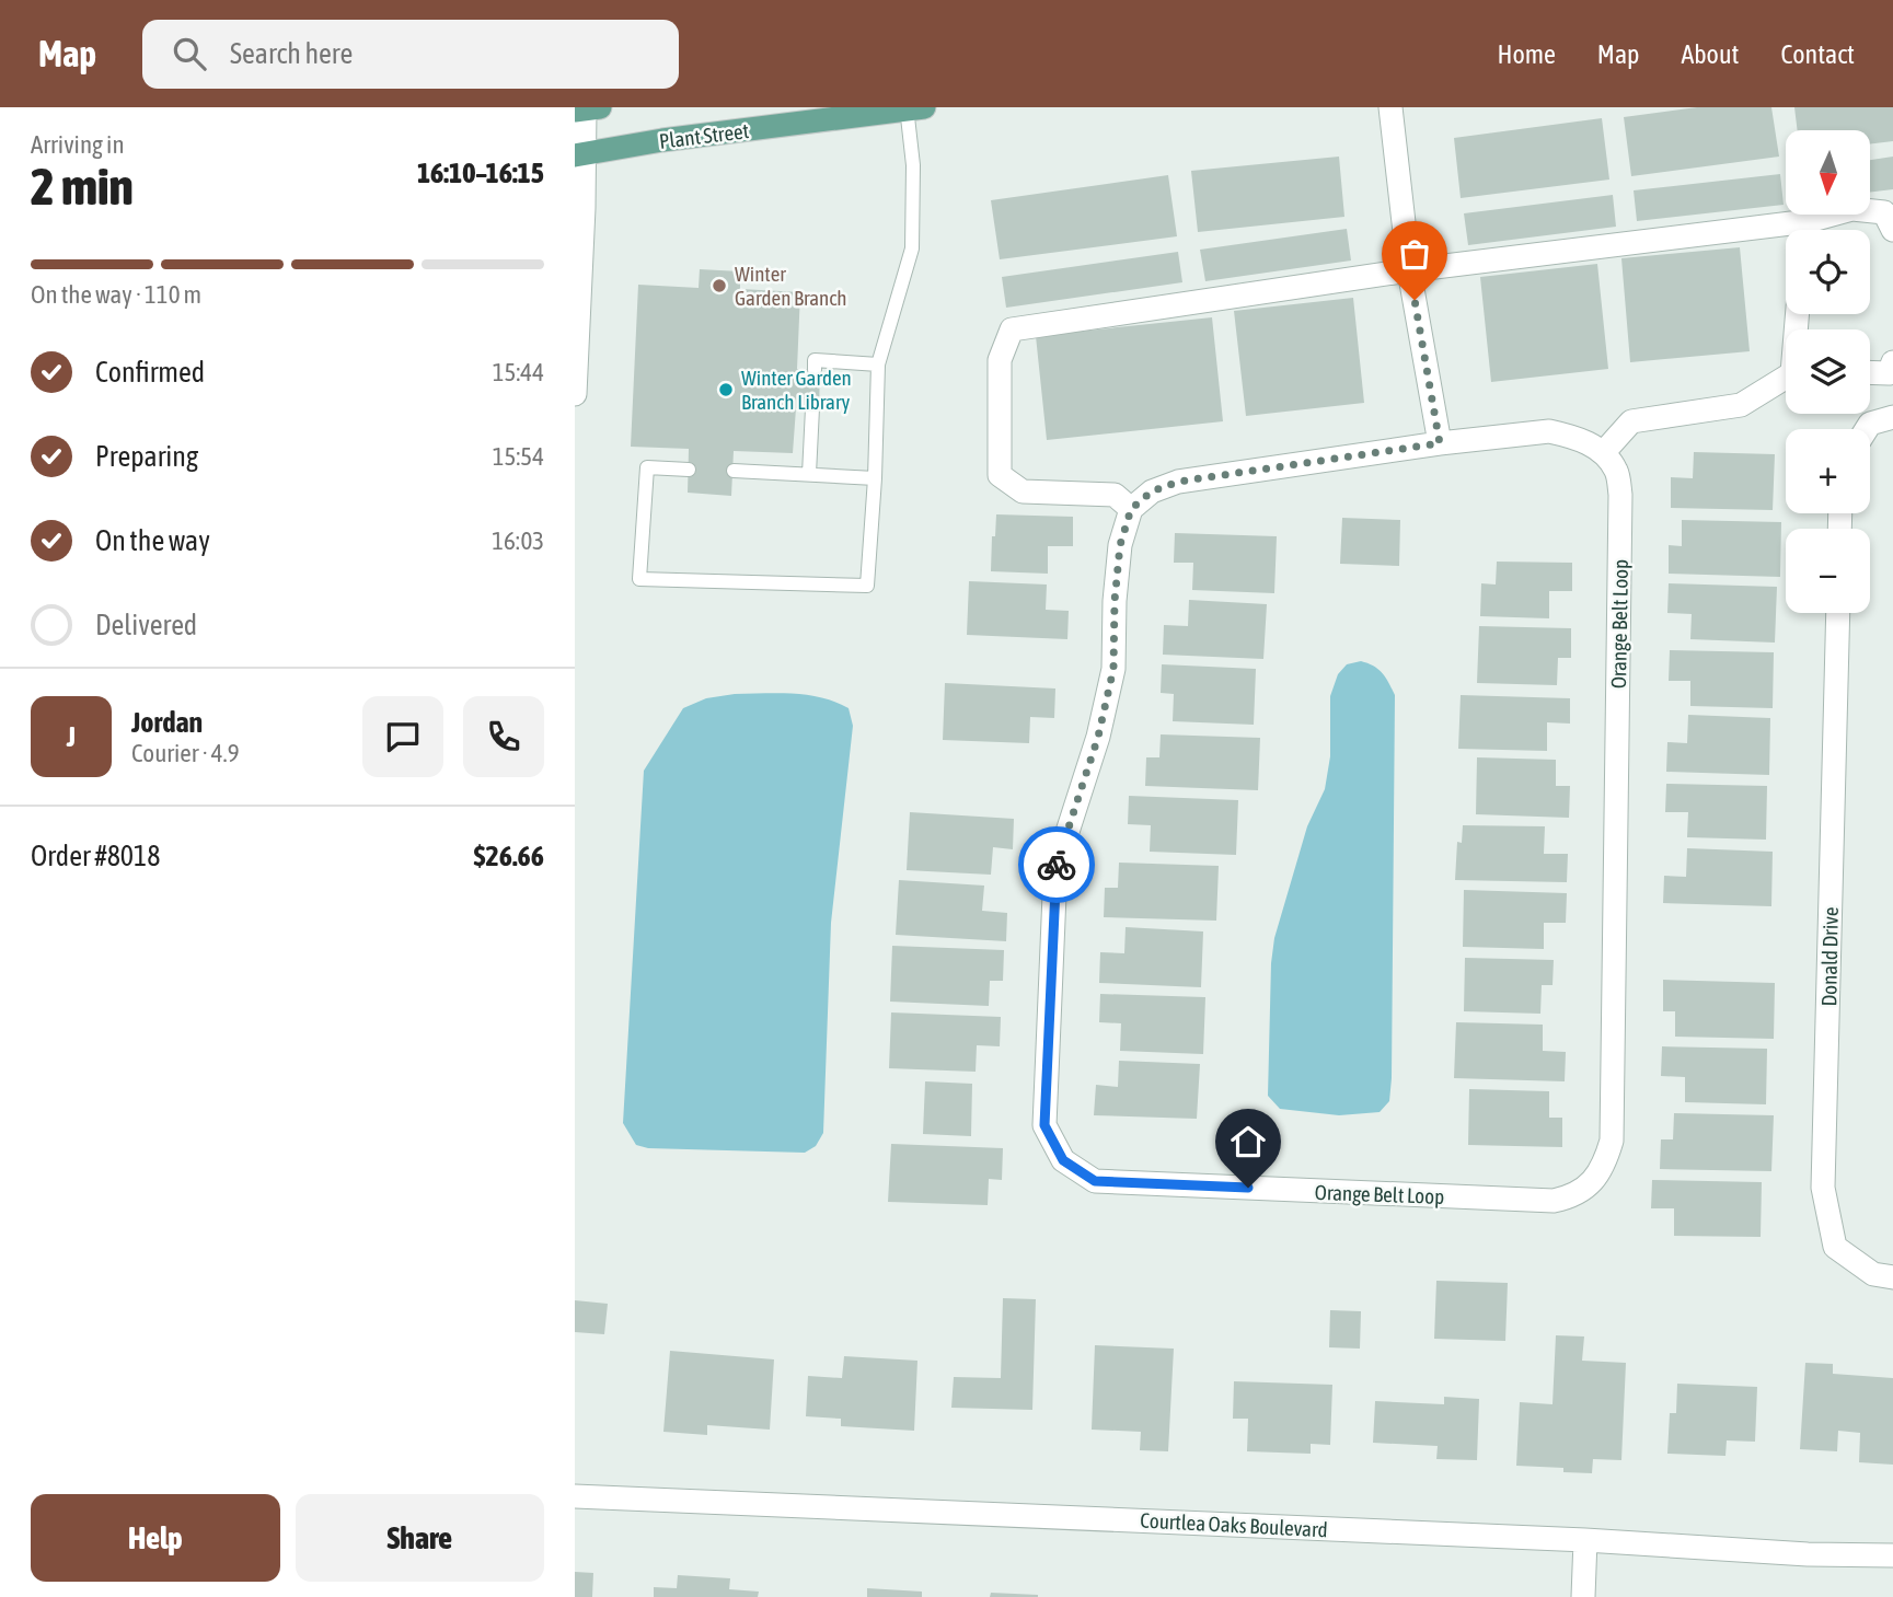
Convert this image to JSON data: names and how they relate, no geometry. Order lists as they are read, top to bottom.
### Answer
{
  "streets": {
    "main road": ["Plant Street"],
    "street": ["Orange Belt Loop", "Donald Drive", "Courtlea Oaks Boulevard"]
  },
  "places": ["Winter Garden Branch", "Winter Garden Branch Library"],
  "north": "bottom",
  "page": {
    "header": "Map",
    "search": "Search here",
    "nav": [
      "Home",
      "Map",
      "About",
      "Contact"
    ],
    "heading": ["2 min", "Arriving in", "16:10–16:15"],
    "panel": [
      "Jordan",
      "Courier · 4.9",
      "Order #8018",
      "$26.66"
    ],
    "map_buttons": ["+", "−"],
    "bar": "On the way · 110 m",
    "list": [
      ["Confirmed", "15:44"],
      ["Preparing", "15:54"],
      ["On the way", "16:03"],
      "Delivered"
    ],
    "round": "J",
    "buttons": ["Help", "Share"]
  }
}
